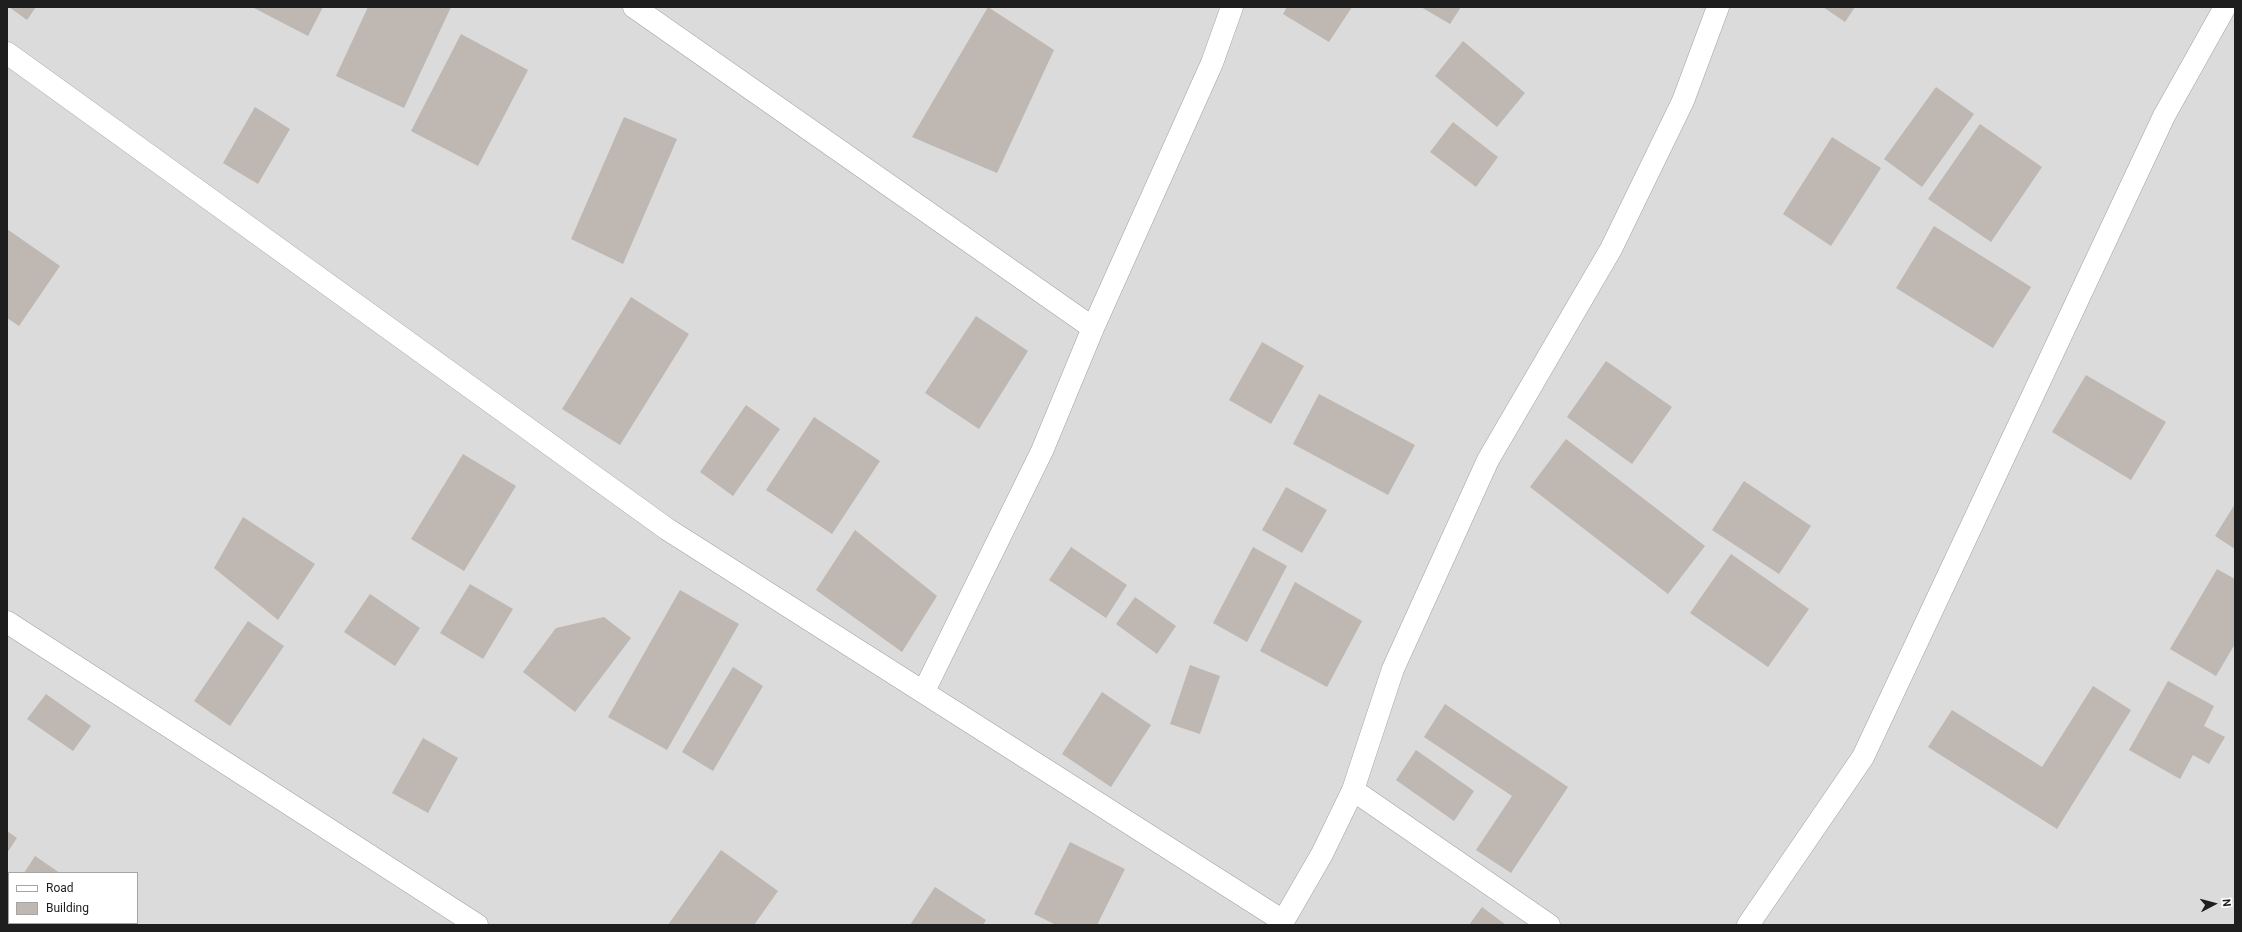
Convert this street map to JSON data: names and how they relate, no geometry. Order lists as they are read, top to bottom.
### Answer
{
  "legend": ["Road", "Building"],
  "north": "right"
}
